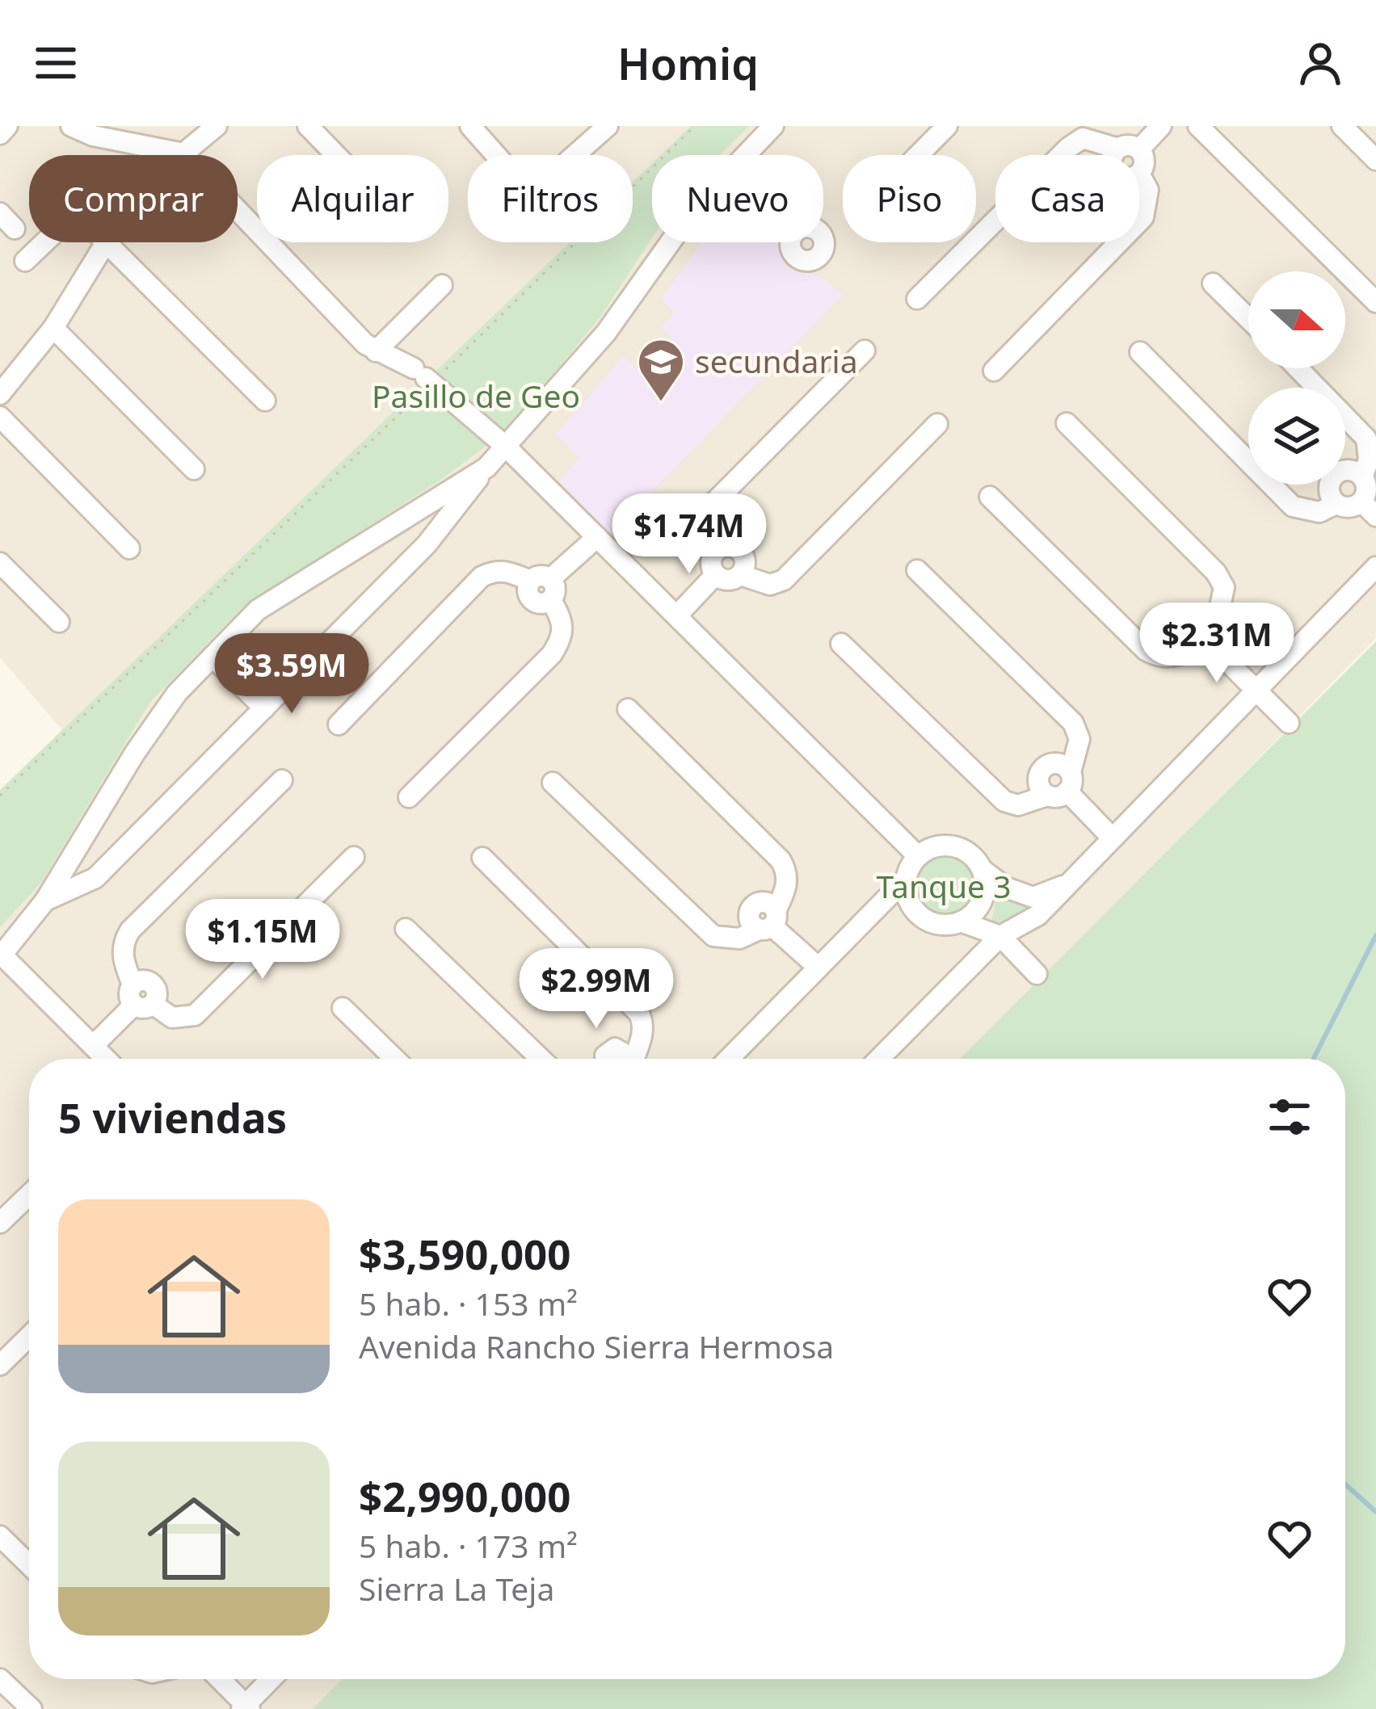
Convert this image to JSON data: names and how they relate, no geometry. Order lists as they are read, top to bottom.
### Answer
{
  "parks": ["Pasillo de Geo", "Tanque 3"],
  "places": {
    "school or university": ["secundaria"]
  },
  "north": "right",
  "page": {
    "header": "Homiq",
    "chip": [
      "Comprar",
      "Alquilar",
      "Filtros",
      "Nuevo",
      "Piso",
      "Casa"
    ],
    "price": [
      "$1.74M",
      "$2.31M",
      "$3.59M",
      "$1.15M",
      "$2.99M"
    ],
    "heading": "5 viviendas",
    "list": [
      {
        "name": "$3,590,000",
        "note": "5 hab. · 153 m² · Avenida Rancho Sierra Hermosa"
      },
      {
        "name": "$2,990,000",
        "note": "5 hab. · 173 m² · Sierra La Teja"
      }
    ]
  }
}
